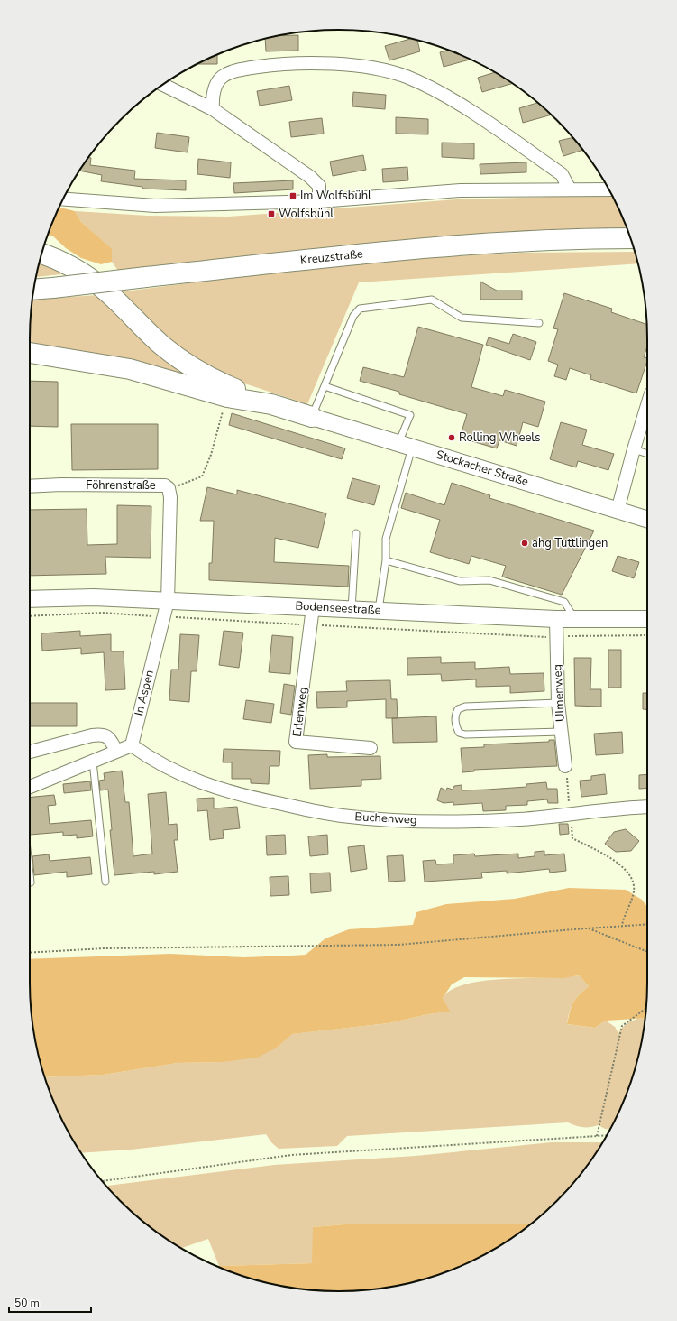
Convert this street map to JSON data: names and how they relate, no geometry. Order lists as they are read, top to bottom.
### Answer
{
  "streets": {
    "main road": ["Kreuzstraße"],
    "street": [
      "Stockacher Straße",
      "Föhrenstraße",
      "Bodenseestraße",
      "In Aspen",
      "Ulmenweg",
      "Erlenweg",
      "Buchenweg"
    ]
  },
  "crossings": [
    ["Föhrenstraße", "Bodenseestraße"],
    ["Föhrenstraße", "In Aspen"],
    ["Bodenseestraße", "In Aspen"],
    ["Bodenseestraße", "Ulmenweg"],
    ["Bodenseestraße", "Erlenweg"],
    ["In Aspen", "Buchenweg"]
  ],
  "places": {
    "transit": ["Im Wolfsbühl", "Wolfsbühl"],
    "other": ["Rolling Wheels", "ahg Tuttlingen"]
  },
  "scale_bar": "50 m"
}
